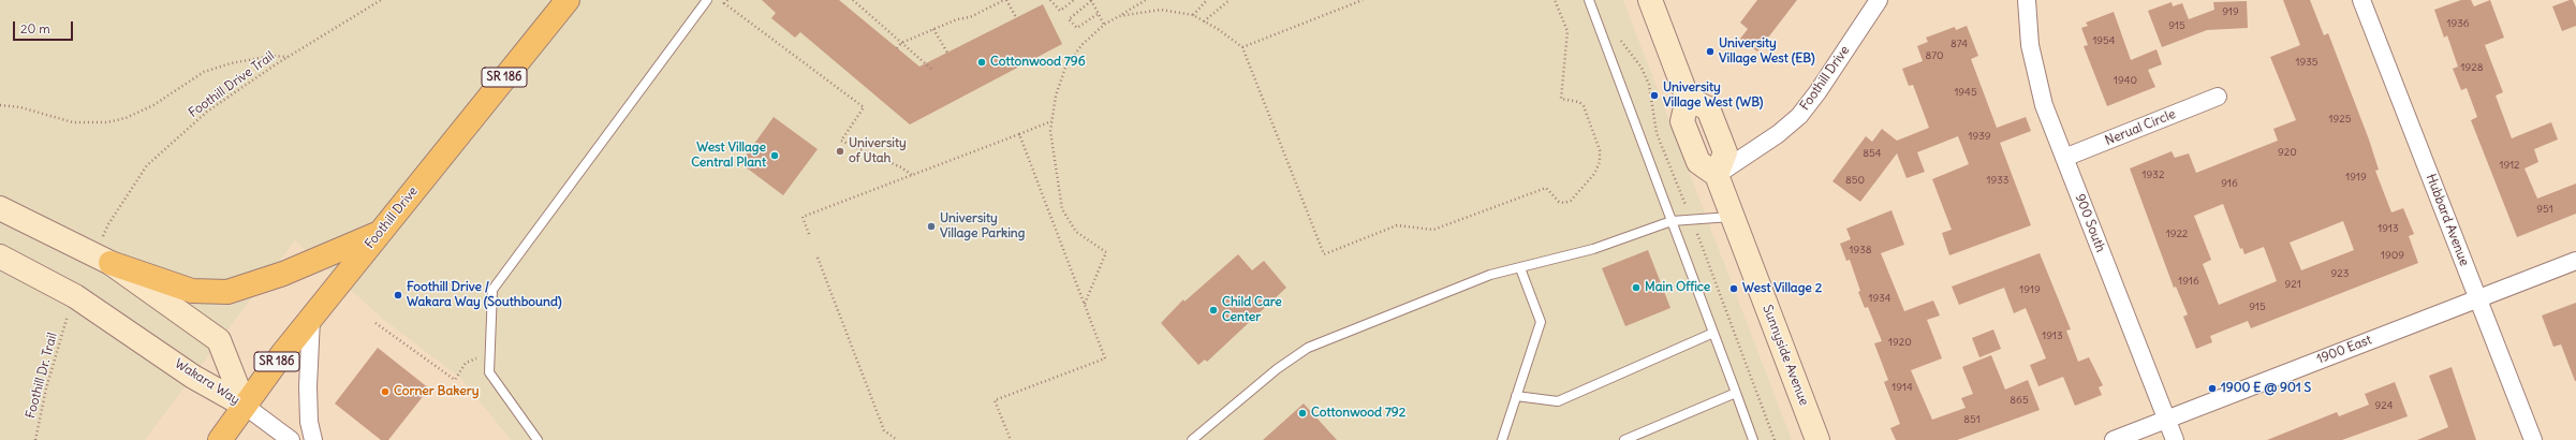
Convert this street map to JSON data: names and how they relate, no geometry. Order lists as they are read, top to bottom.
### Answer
{
  "streets": {
    "main road": ["SR 186", "Foothill Drive"],
    "street": [
      "Nerual Circle",
      "Hubbard Avenue",
      "900 South",
      "1900 East",
      "Sunnyside Avenue",
      "Wakara Way"
    ],
    "path": ["Foothill Drive Trail", "Foothill Dr. Trail"]
  },
  "crossings": [
    ["Foothill Drive", "Sunnyside Avenue"],
    ["Foothill Drive", "Wakara Way"],
    ["Nerual Circle", "900 South"],
    ["Hubbard Avenue", "1900 East"],
    ["900 South", "1900 East"]
  ],
  "places": [
    "University Village West (EB)",
    "Cottonwood 796",
    "University Village West (WB)",
    "University of Utah",
    "West Village Central Plant",
    "University Village Parking",
    "Main Office",
    "West Village 2",
    "Foothill Drive / Wakara Way (Southbound)",
    "Child Care Center",
    "1900 E @ 901 S",
    "Corner Bakery",
    "Cottonwood 792"
  ],
  "house_numbers": [
    "919",
    "1936",
    "915",
    "1954",
    "874",
    "870",
    "1935",
    "1928",
    "1940",
    "1945",
    "1925",
    "1939",
    "920",
    "854",
    "1912",
    "1932",
    "1919",
    "850",
    "1933",
    "916",
    "951",
    "1913",
    "1922",
    "1938",
    "1909",
    "923",
    "1916",
    "921",
    "1919",
    "1934",
    "915",
    "1913",
    "1920",
    "1914",
    "865",
    "924",
    "851"
  ],
  "scale_bar": "20 m"
}
